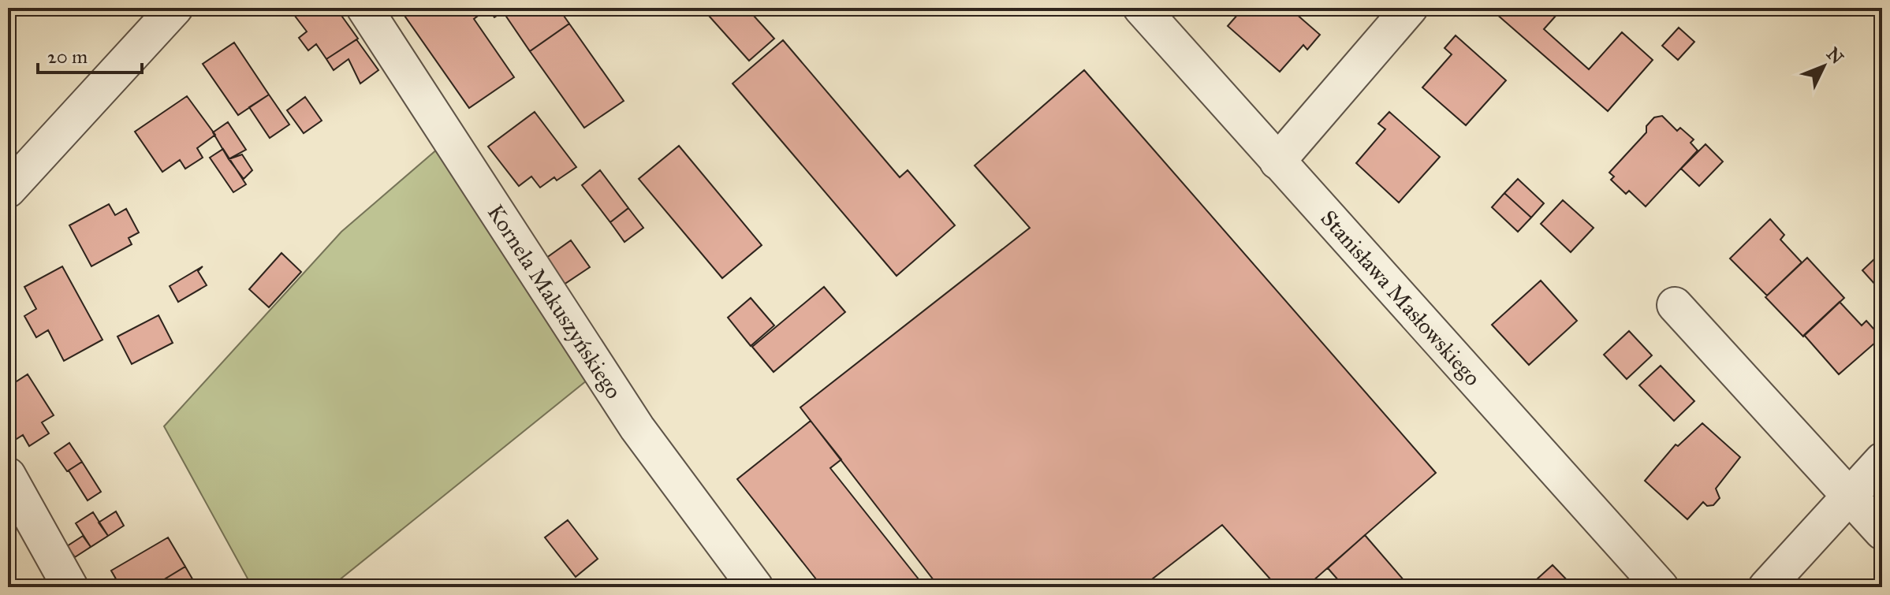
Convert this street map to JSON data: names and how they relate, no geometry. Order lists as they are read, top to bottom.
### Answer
{
  "streets": {
    "street": ["Stanisława Masłowskiego", "Kornela Makuszyńskiego"]
  },
  "scale_bar": "20 m",
  "north": "top right"
}
